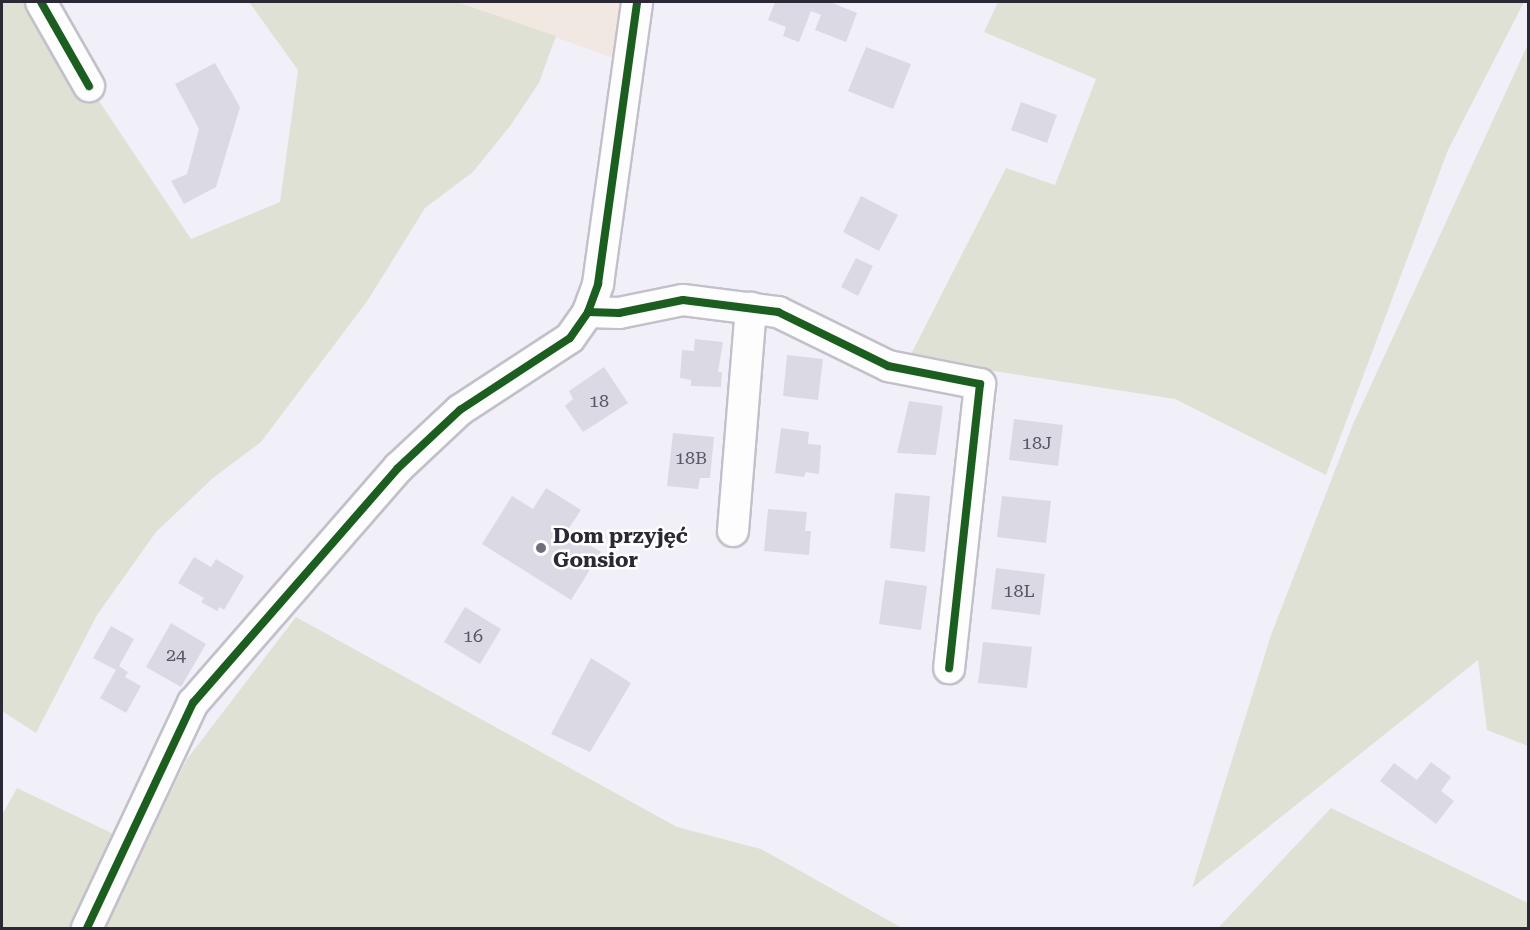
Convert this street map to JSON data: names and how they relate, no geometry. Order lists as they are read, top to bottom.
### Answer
{
  "places": ["Dom przyjęć Gonsior"],
  "house_numbers": [
    "18",
    "18J",
    "18B",
    "18L",
    "16",
    "24"
  ]
}
